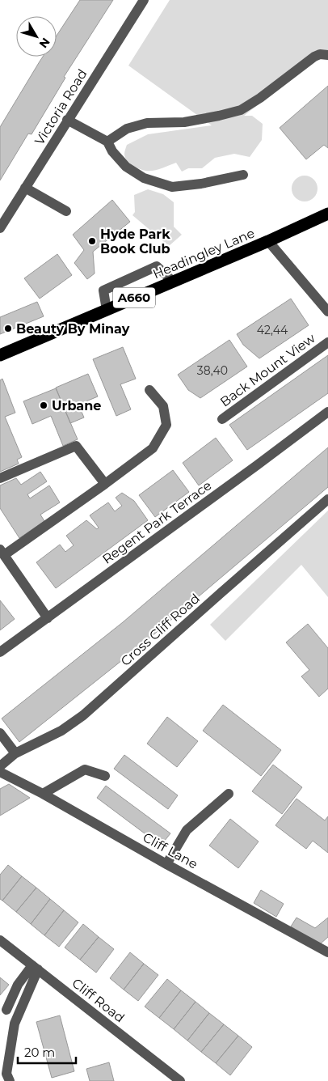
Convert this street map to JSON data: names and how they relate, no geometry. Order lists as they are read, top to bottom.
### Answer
{
  "streets": {
    "highway": ["Headingley Lane", "A660"],
    "street": [
      "Victoria Road",
      "Back Mount View",
      "Regent Park Terrace",
      "Cross Cliff Road",
      "Cliff Lane",
      "Cliff Road"
    ]
  },
  "places": ["Hyde Park Book Club", "Beauty By Minay", "Urbane"],
  "house_numbers": ["42,44", "38,40"],
  "scale_bar": "20 m",
  "north": "bottom right"
}
